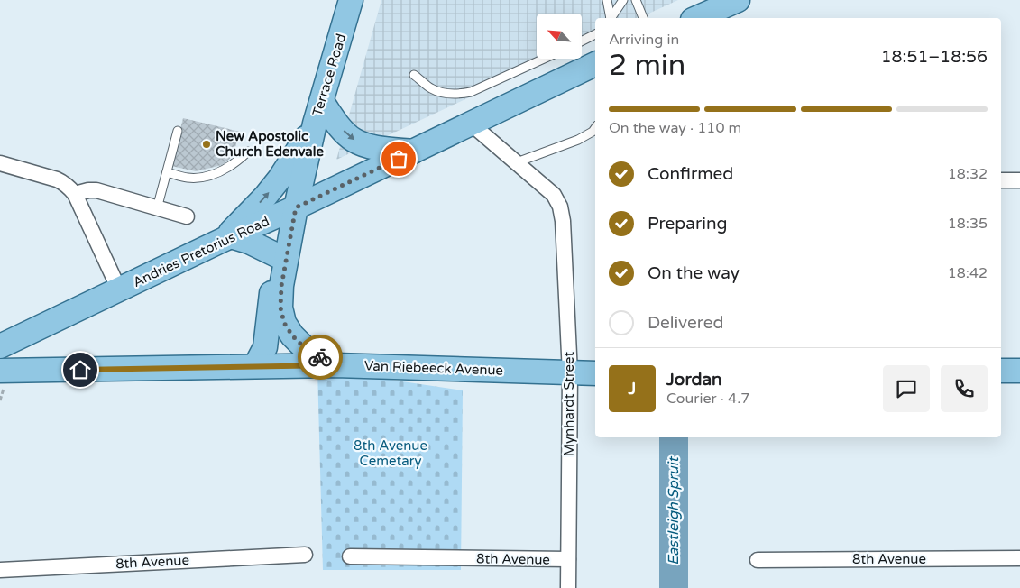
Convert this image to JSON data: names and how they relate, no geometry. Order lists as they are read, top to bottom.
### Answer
{
  "streets": {
    "main road": ["Terrace Road", "Andries Pretorius Road", "Van Riebeeck Avenue"],
    "street": ["Mynhardt Street", "8th Avenue"]
  },
  "crossings": [
    ["Terrace Road", "Andries Pretorius Road"],
    ["Terrace Road", "Van Riebeeck Avenue"],
    ["Andries Pretorius Road", "Mynhardt Street"],
    ["Van Riebeeck Avenue", "Mynhardt Street"],
    ["Mynhardt Street", "8th Avenue"]
  ],
  "water": ["Eastleigh Spruit"],
  "parks": ["8th Avenue Cemetary"],
  "places": ["New Apostolic Church Edenvale"],
  "north": "top left",
  "page": {
    "heading": ["2 min", "Arriving in", "18:51–18:56"],
    "panel": ["Jordan", "Courier · 4.7"],
    "bar": "On the way · 110 m",
    "list": [
      ["Confirmed", "18:32"],
      ["Preparing", "18:35"],
      ["On the way", "18:42"],
      "Delivered"
    ],
    "round": "J"
  }
}
